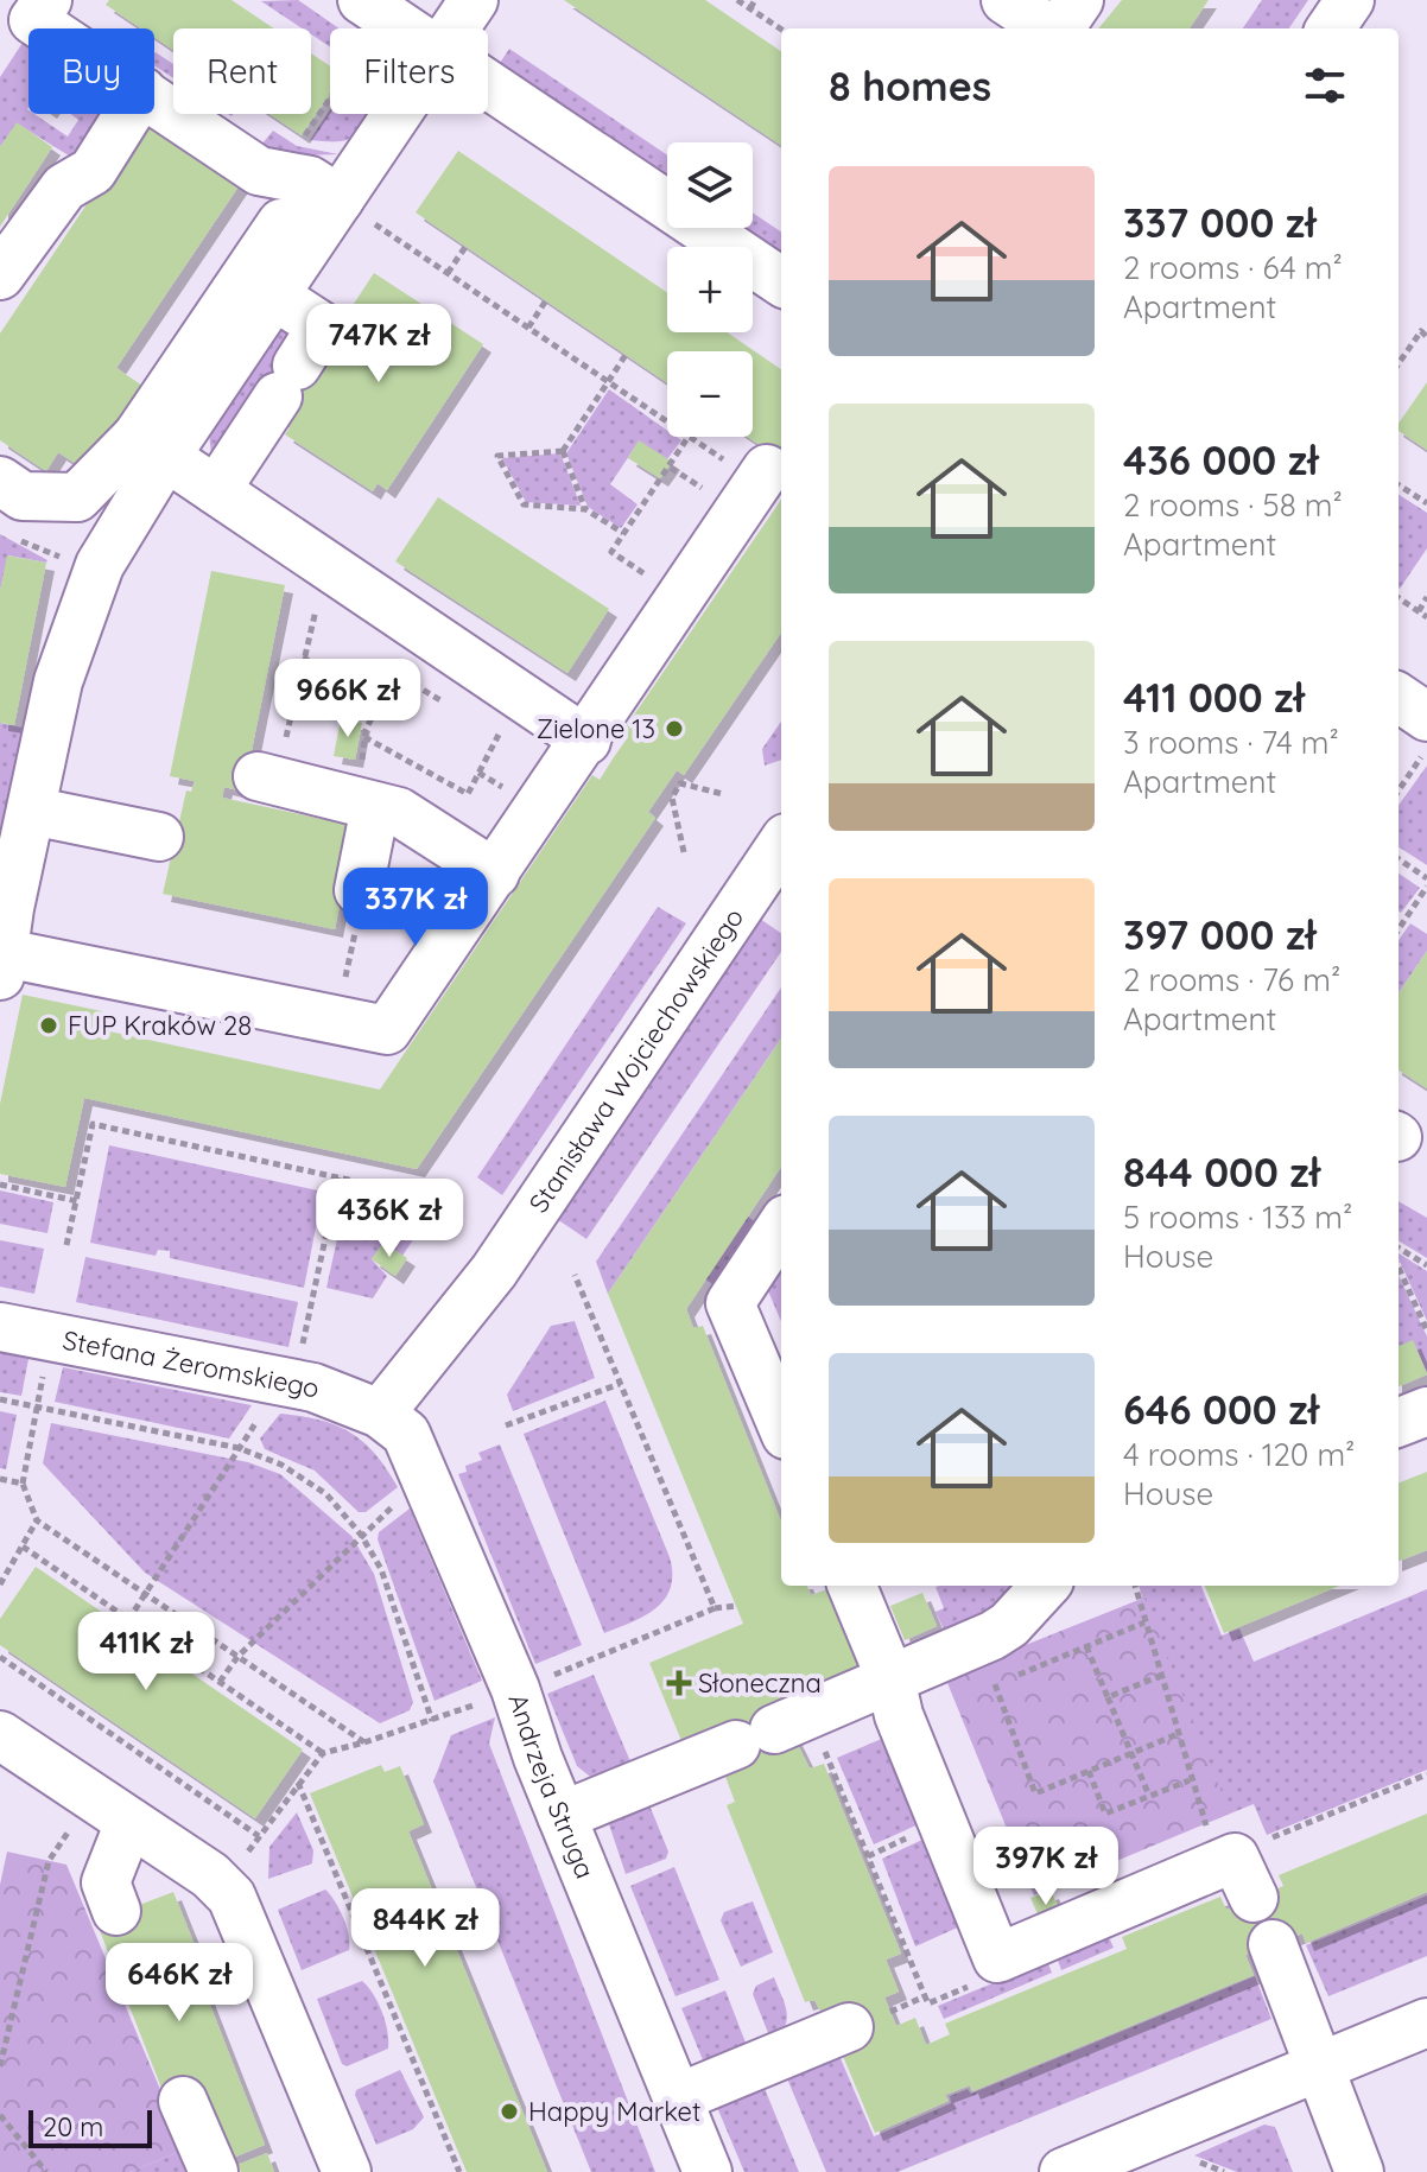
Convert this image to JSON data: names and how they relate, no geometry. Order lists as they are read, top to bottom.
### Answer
{
  "streets": {
    "street": ["Stanisława Wojciechowskiego", "Stefana Żeromskiego", "Andrzeja Struga"]
  },
  "crossings": [
    ["Stanisława Wojciechowskiego", "Stefana Żeromskiego"],
    ["Stanisława Wojciechowskiego", "Andrzeja Struga"],
    ["Stefana Żeromskiego", "Andrzeja Struga"]
  ],
  "places": {
    "other": ["Zielone 13", "FUP Kraków 28", "Happy Market"],
    "health": ["Słoneczna"]
  },
  "scale_bar": "20 m",
  "page": {
    "chip": ["Buy", "Rent", "Filters"],
    "heading": "8 homes",
    "map_buttons": ["+", "−"],
    "list": [
      {
        "name": "337 000 zł",
        "note": "2 rooms · 64 m² · Apartment"
      },
      {
        "name": "436 000 zł",
        "note": "2 rooms · 58 m² · Apartment"
      },
      {
        "name": "411 000 zł",
        "note": "3 rooms · 74 m² · Apartment"
      },
      {
        "name": "397 000 zł",
        "note": "2 rooms · 76 m² · Apartment"
      },
      {
        "name": "844 000 zł",
        "note": "5 rooms · 133 m² · House"
      },
      {
        "name": "646 000 zł",
        "note": "4 rooms · 120 m² · House"
      }
    ],
    "price": [
      "747K zł",
      "966K zł",
      "337K zł",
      "436K zł",
      "411K zł",
      "397K zł",
      "844K zł",
      "646K zł"
    ],
    "scale": "20 m"
  }
}
